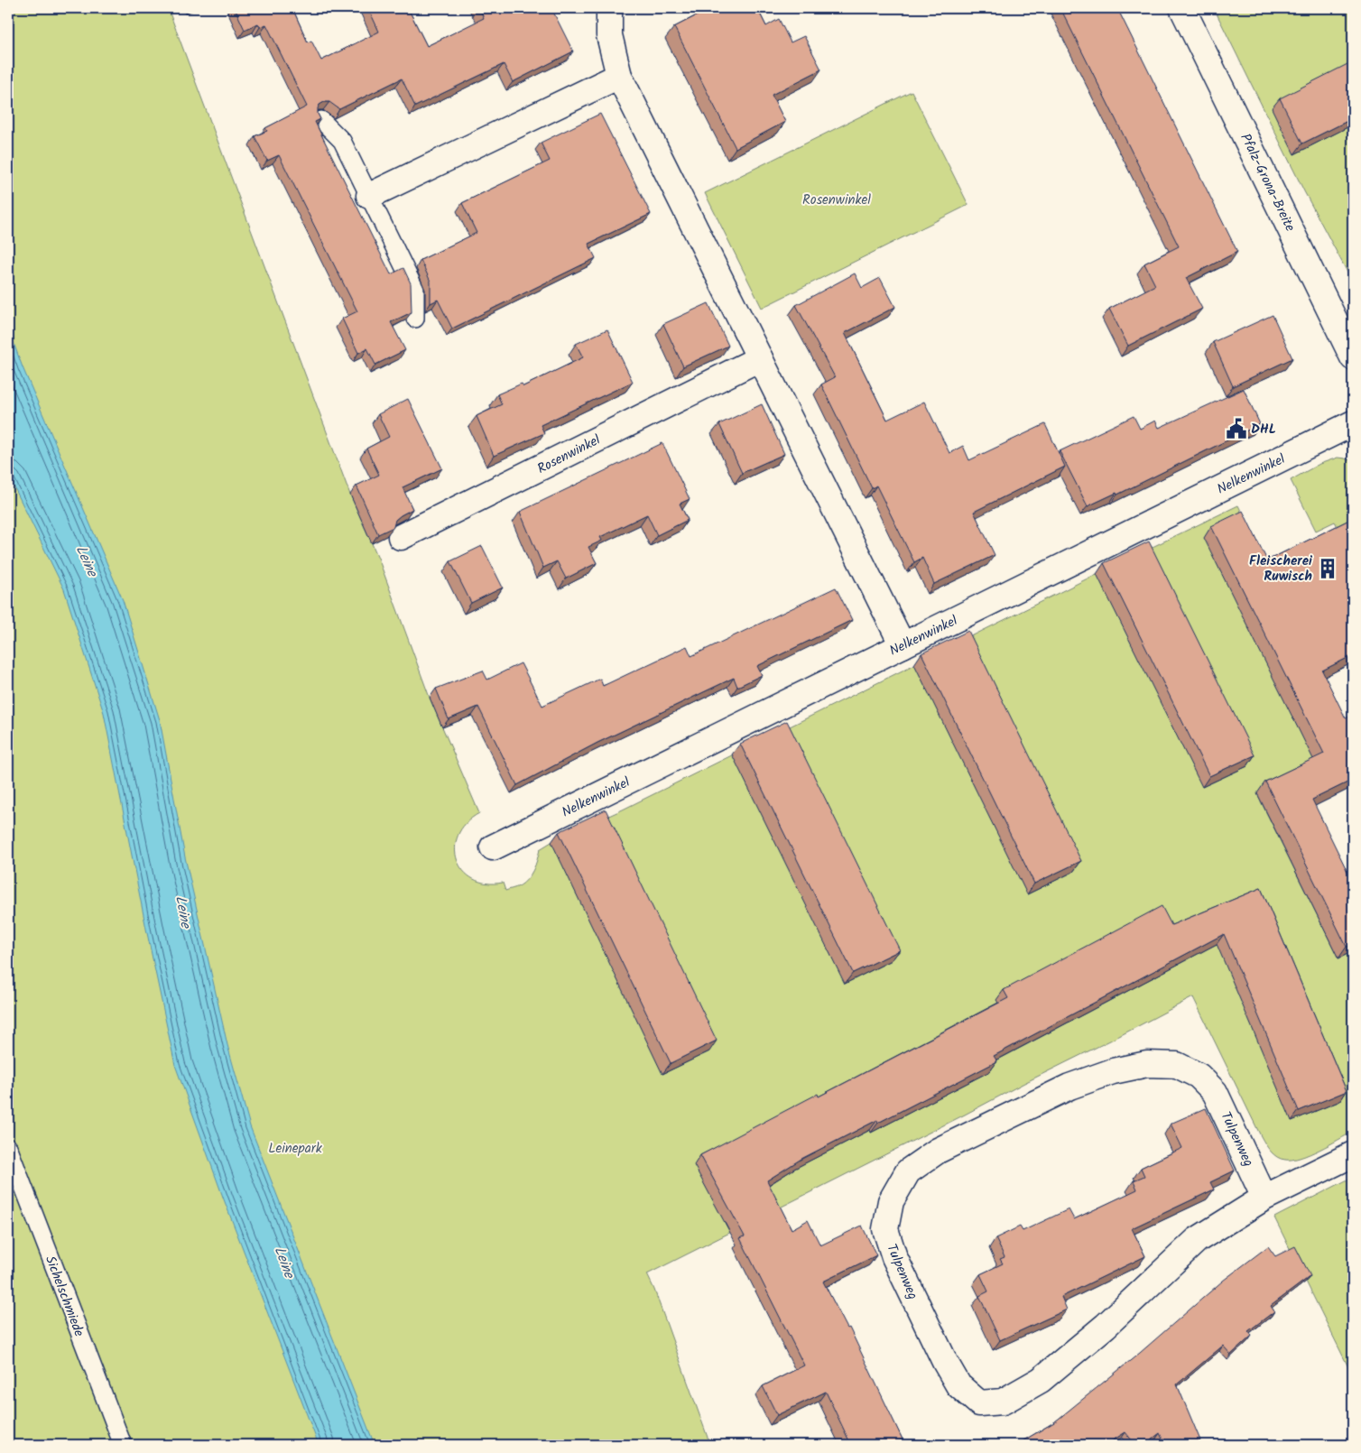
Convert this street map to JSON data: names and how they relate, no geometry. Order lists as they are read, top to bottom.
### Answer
{
  "streets": {
    "street": [
      "Pfalz-Grona-Breite",
      "Rosenwinkel",
      "Nelkenwinkel",
      "Tulpenweg"
    ],
    "lane": ["Sichelschmiede"]
  },
  "water": ["Leine"],
  "parks": ["Rosenwinkel", "Leinepark"],
  "places": {
    "public building": ["DHL"],
    "building": ["Fleischerei Ruwisch"]
  }
}
